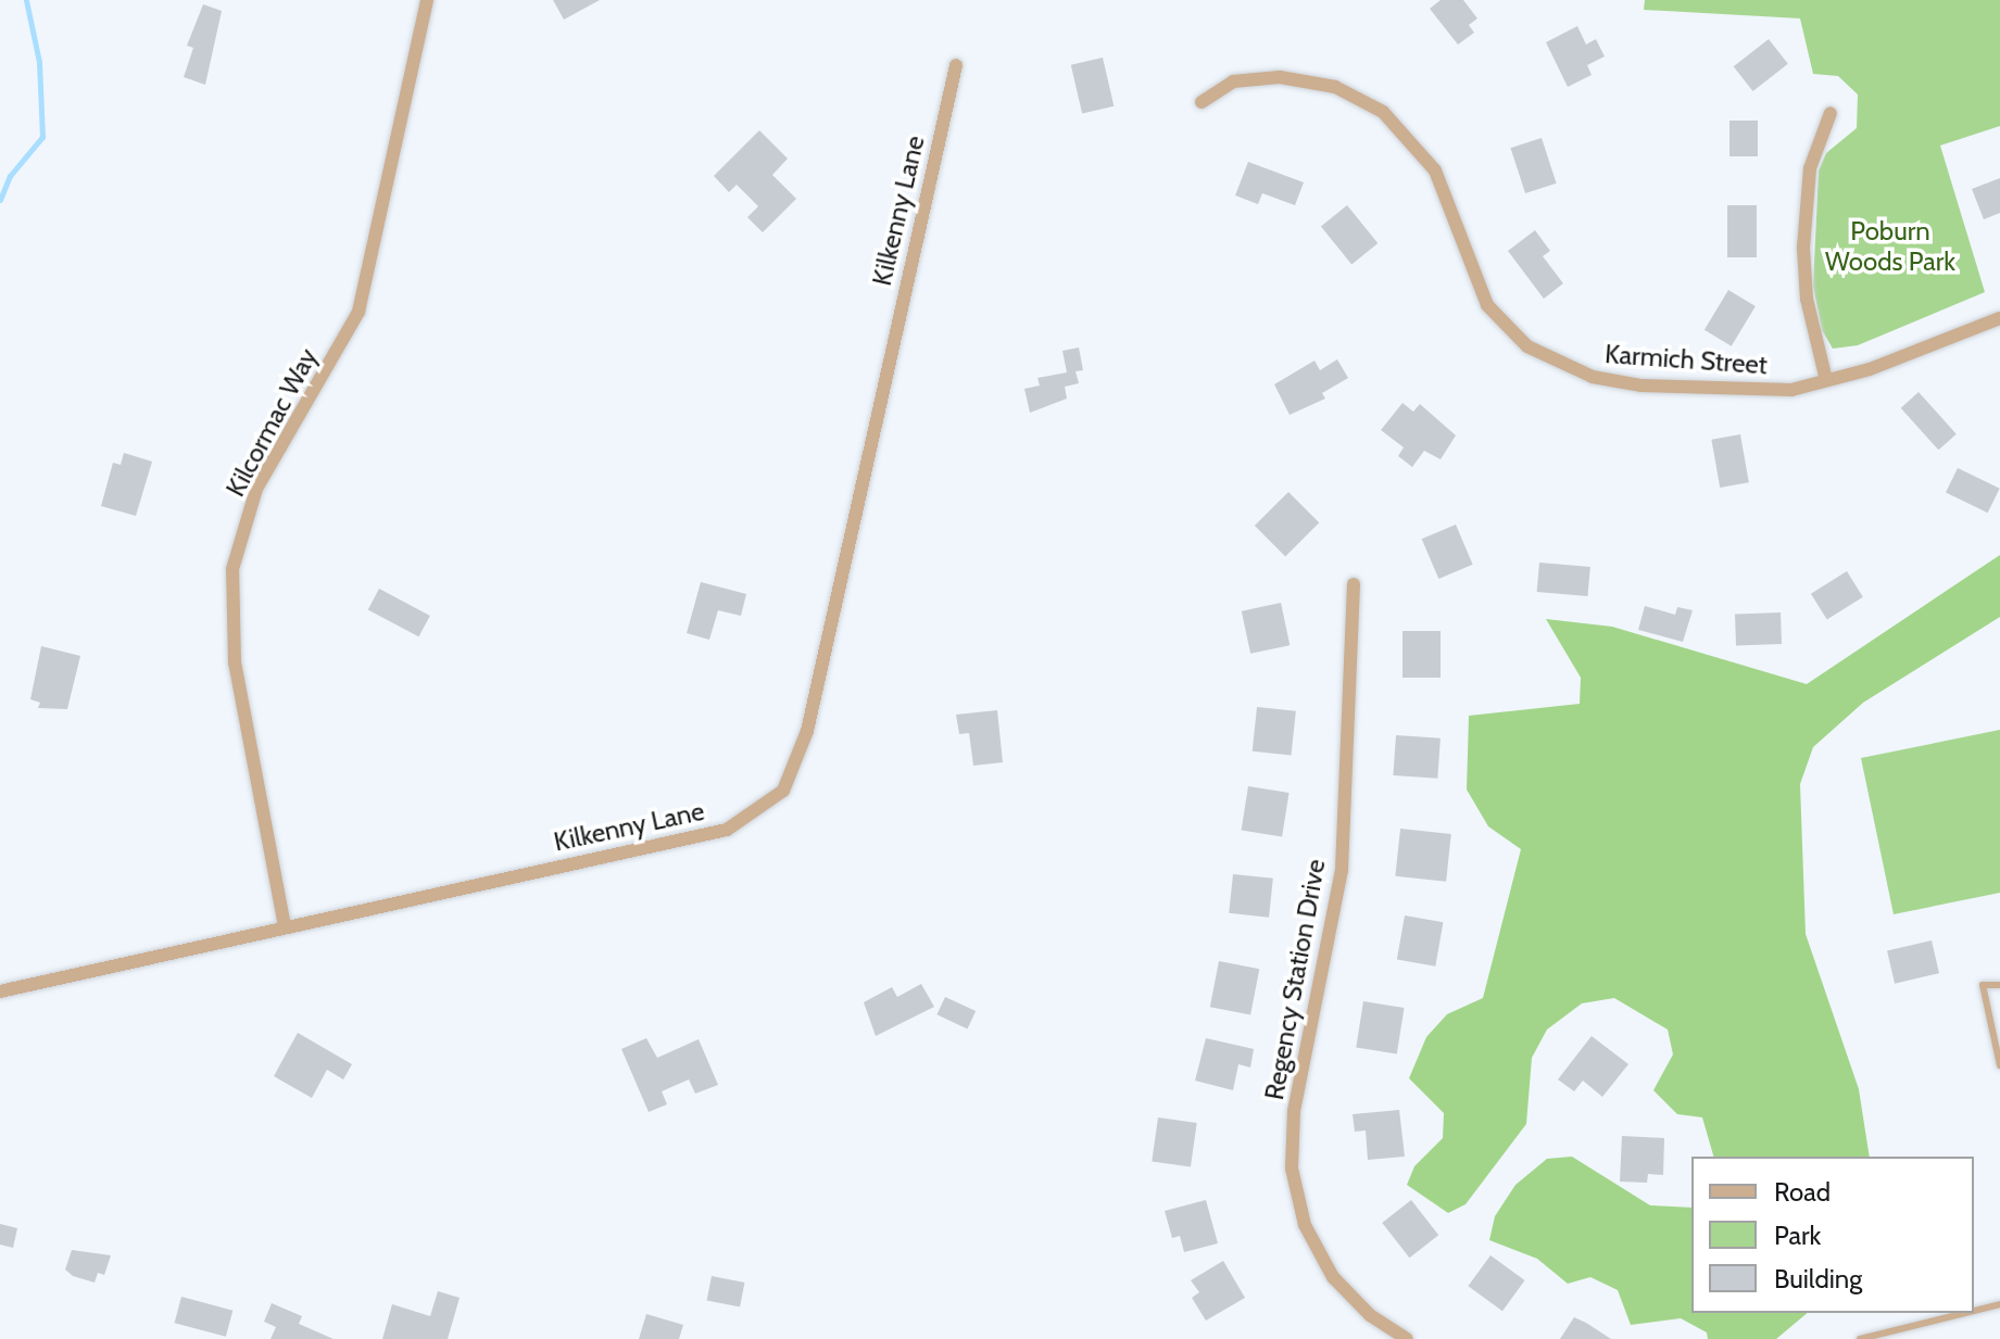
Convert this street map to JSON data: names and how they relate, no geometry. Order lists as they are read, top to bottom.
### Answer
{
  "streets": {
    "street": [
      "Kilkenny Lane",
      "Karmich Street",
      "Kilcormac Way",
      "Regency Station Drive"
    ]
  },
  "crossings": [
    ["Kilkenny Lane", "Kilcormac Way"]
  ],
  "parks": ["Poburn Woods Park"],
  "legend": ["Road", "Park", "Building"]
}
